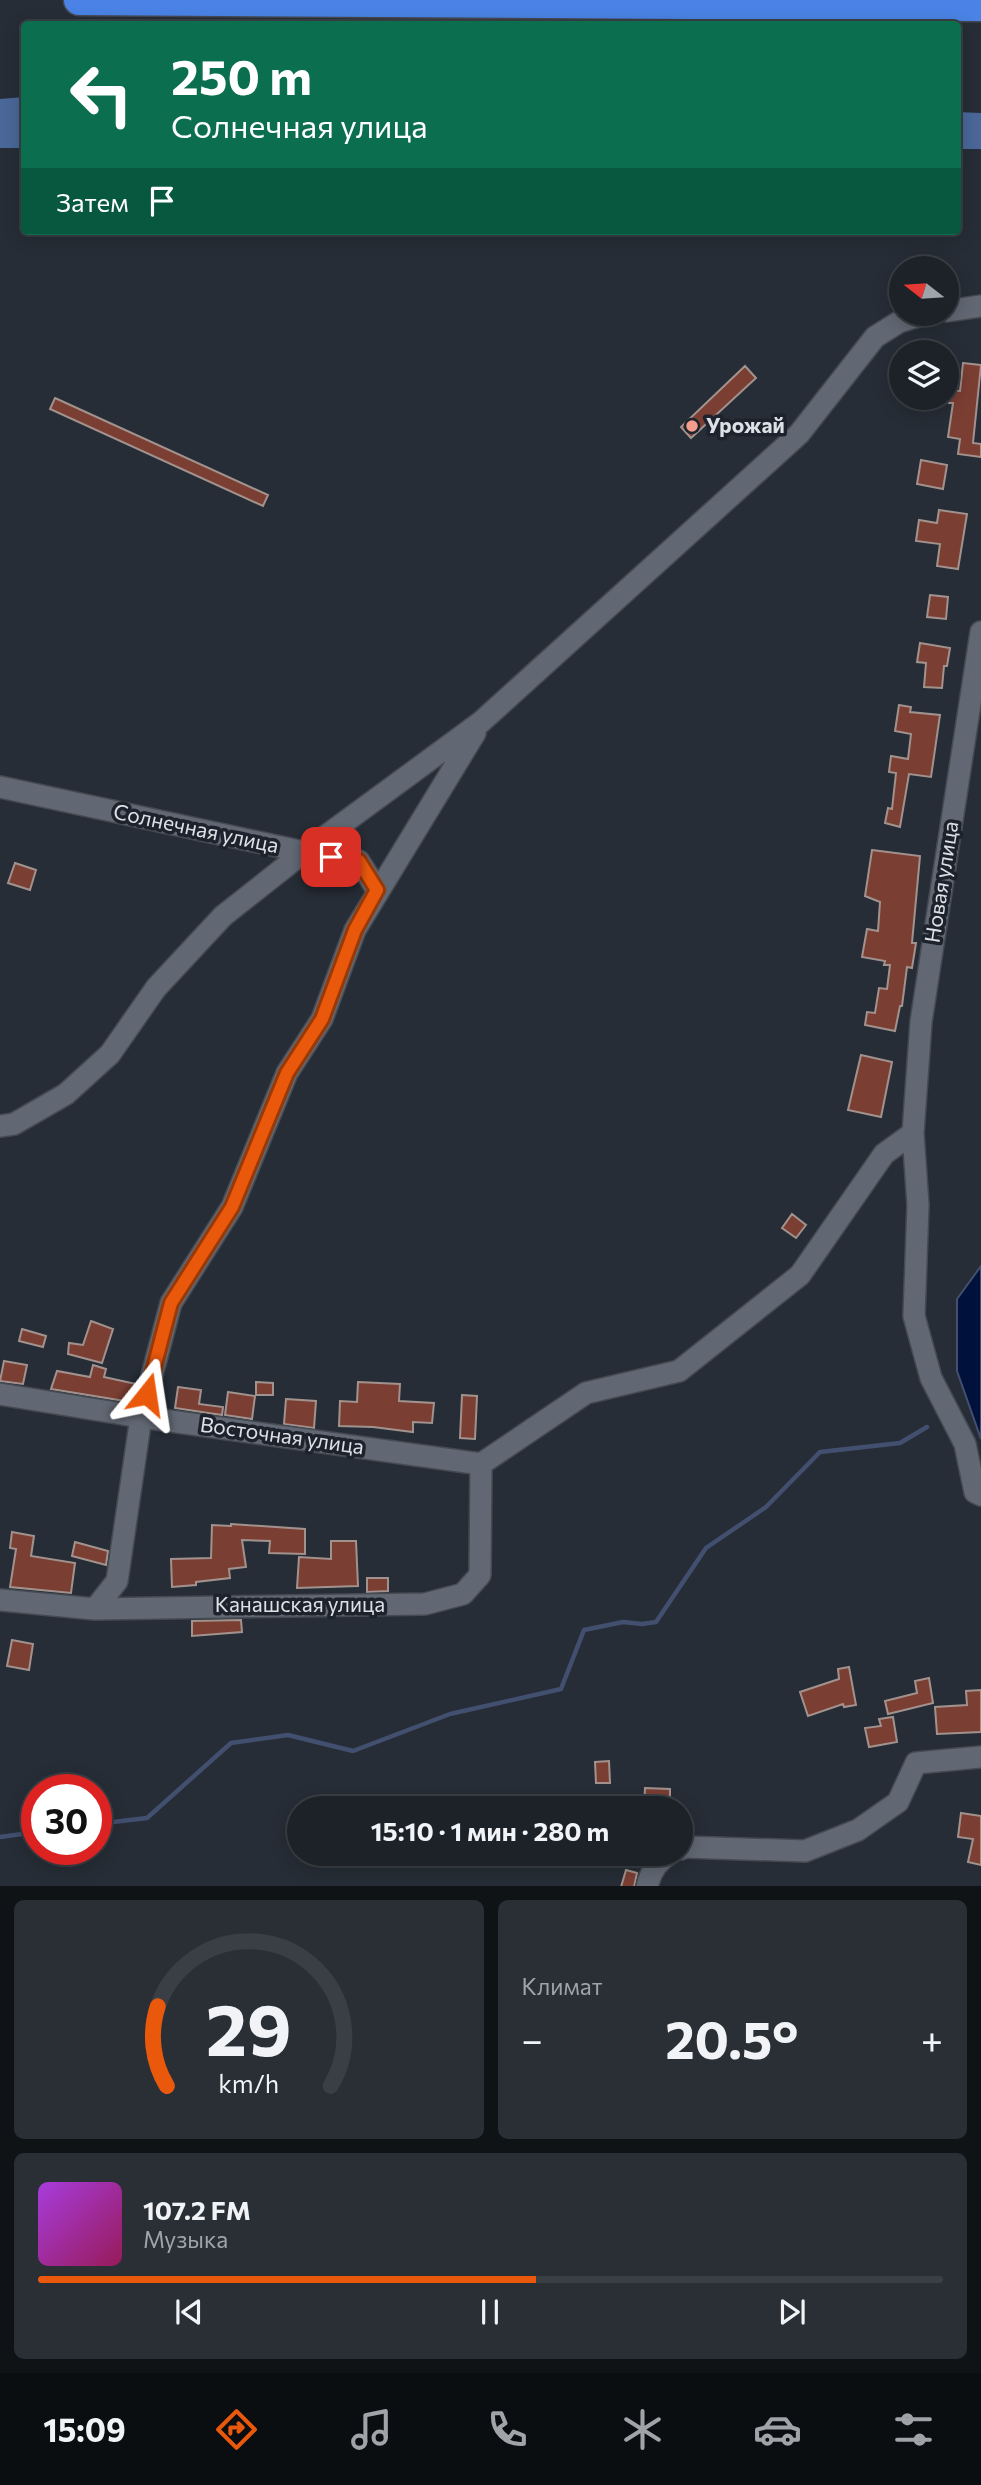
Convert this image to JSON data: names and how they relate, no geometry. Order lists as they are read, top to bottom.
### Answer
{
  "streets": {
    "street": [
      "Солнечная улица",
      "Новая улица",
      "Восточная улица",
      "Канашская улица"
    ]
  },
  "crossings": [
    ["Восточная улица", "Канашская улица"]
  ],
  "places": ["Урожай"],
  "north": "left",
  "page": {
    "turn": ["250 m", "Солнечная улица"],
    "then": "Затем",
    "limit": "30",
    "trip": "15:10 · 1 мин · 280 m",
    "tile": "Климат",
    "heat": ["−", "20.5°", "+"],
    "song": ["107.2 FM", "Музыка"],
    "tabs": "15:09",
    "gauge": ["29", "km/h"]
  }
}
